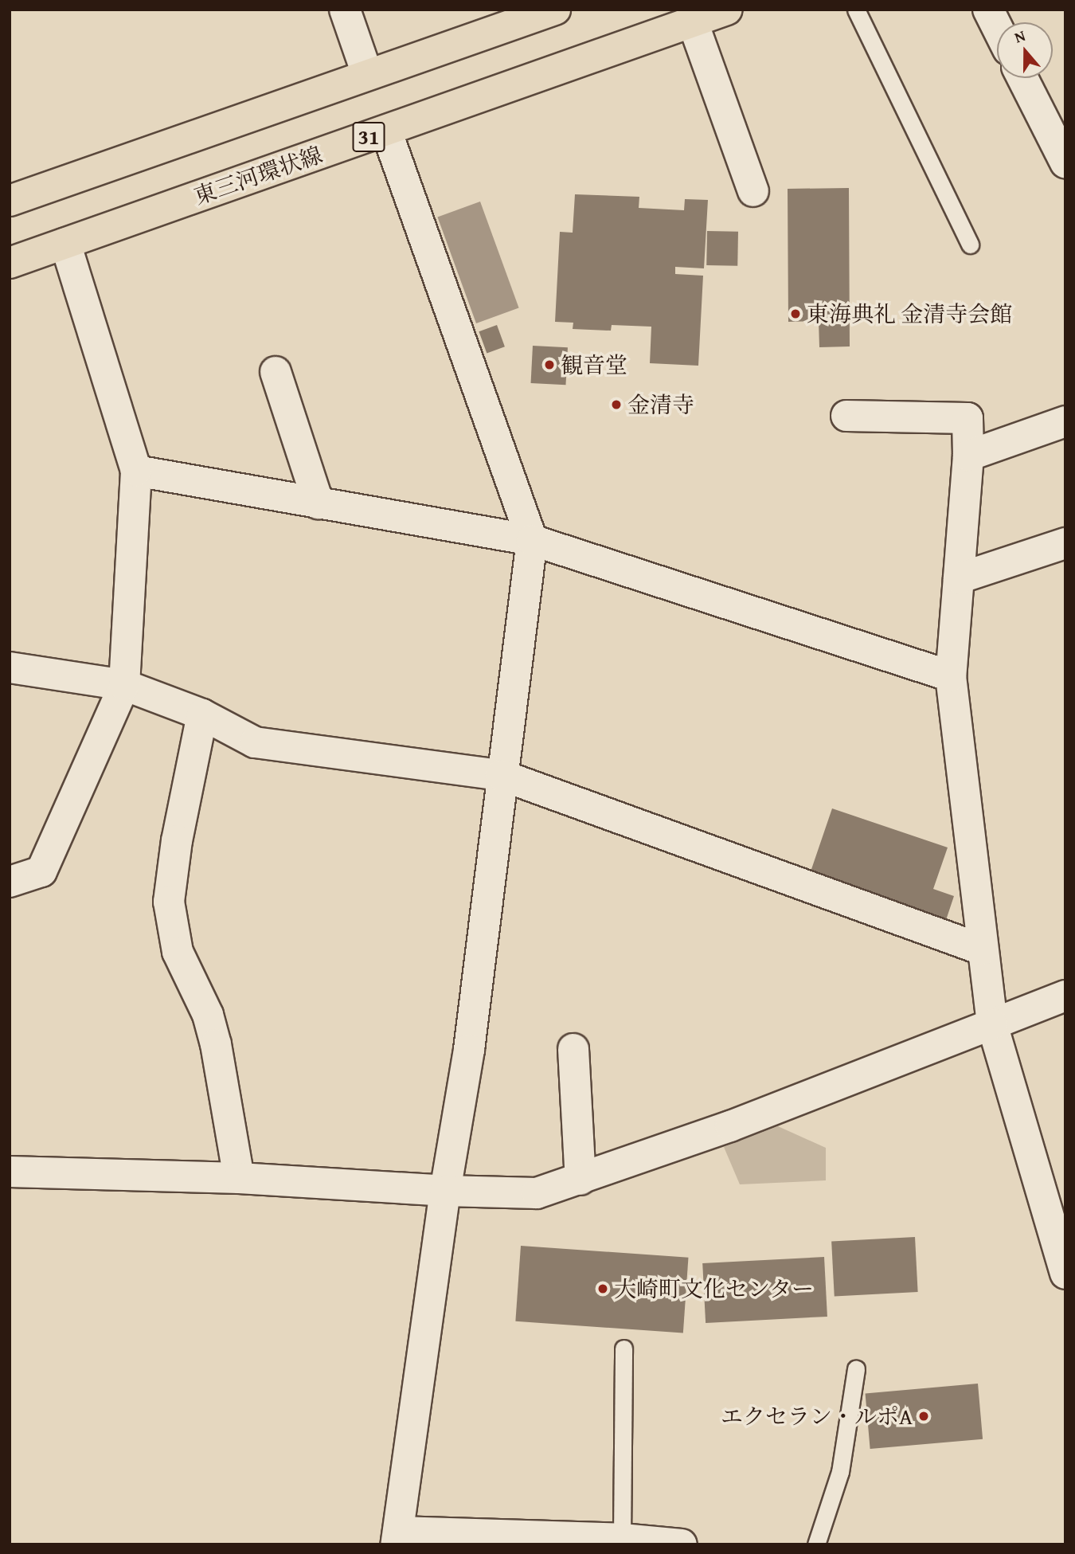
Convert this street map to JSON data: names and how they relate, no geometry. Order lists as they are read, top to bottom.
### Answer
{
  "streets": {
    "main road": ["31", "東三河環状線"]
  },
  "places": [
    "東海典礼 金清寺会館",
    "観音堂",
    "金清寺",
    "大崎町文化センター",
    "エクセラン・ルポA"
  ],
  "north": "top"
}
